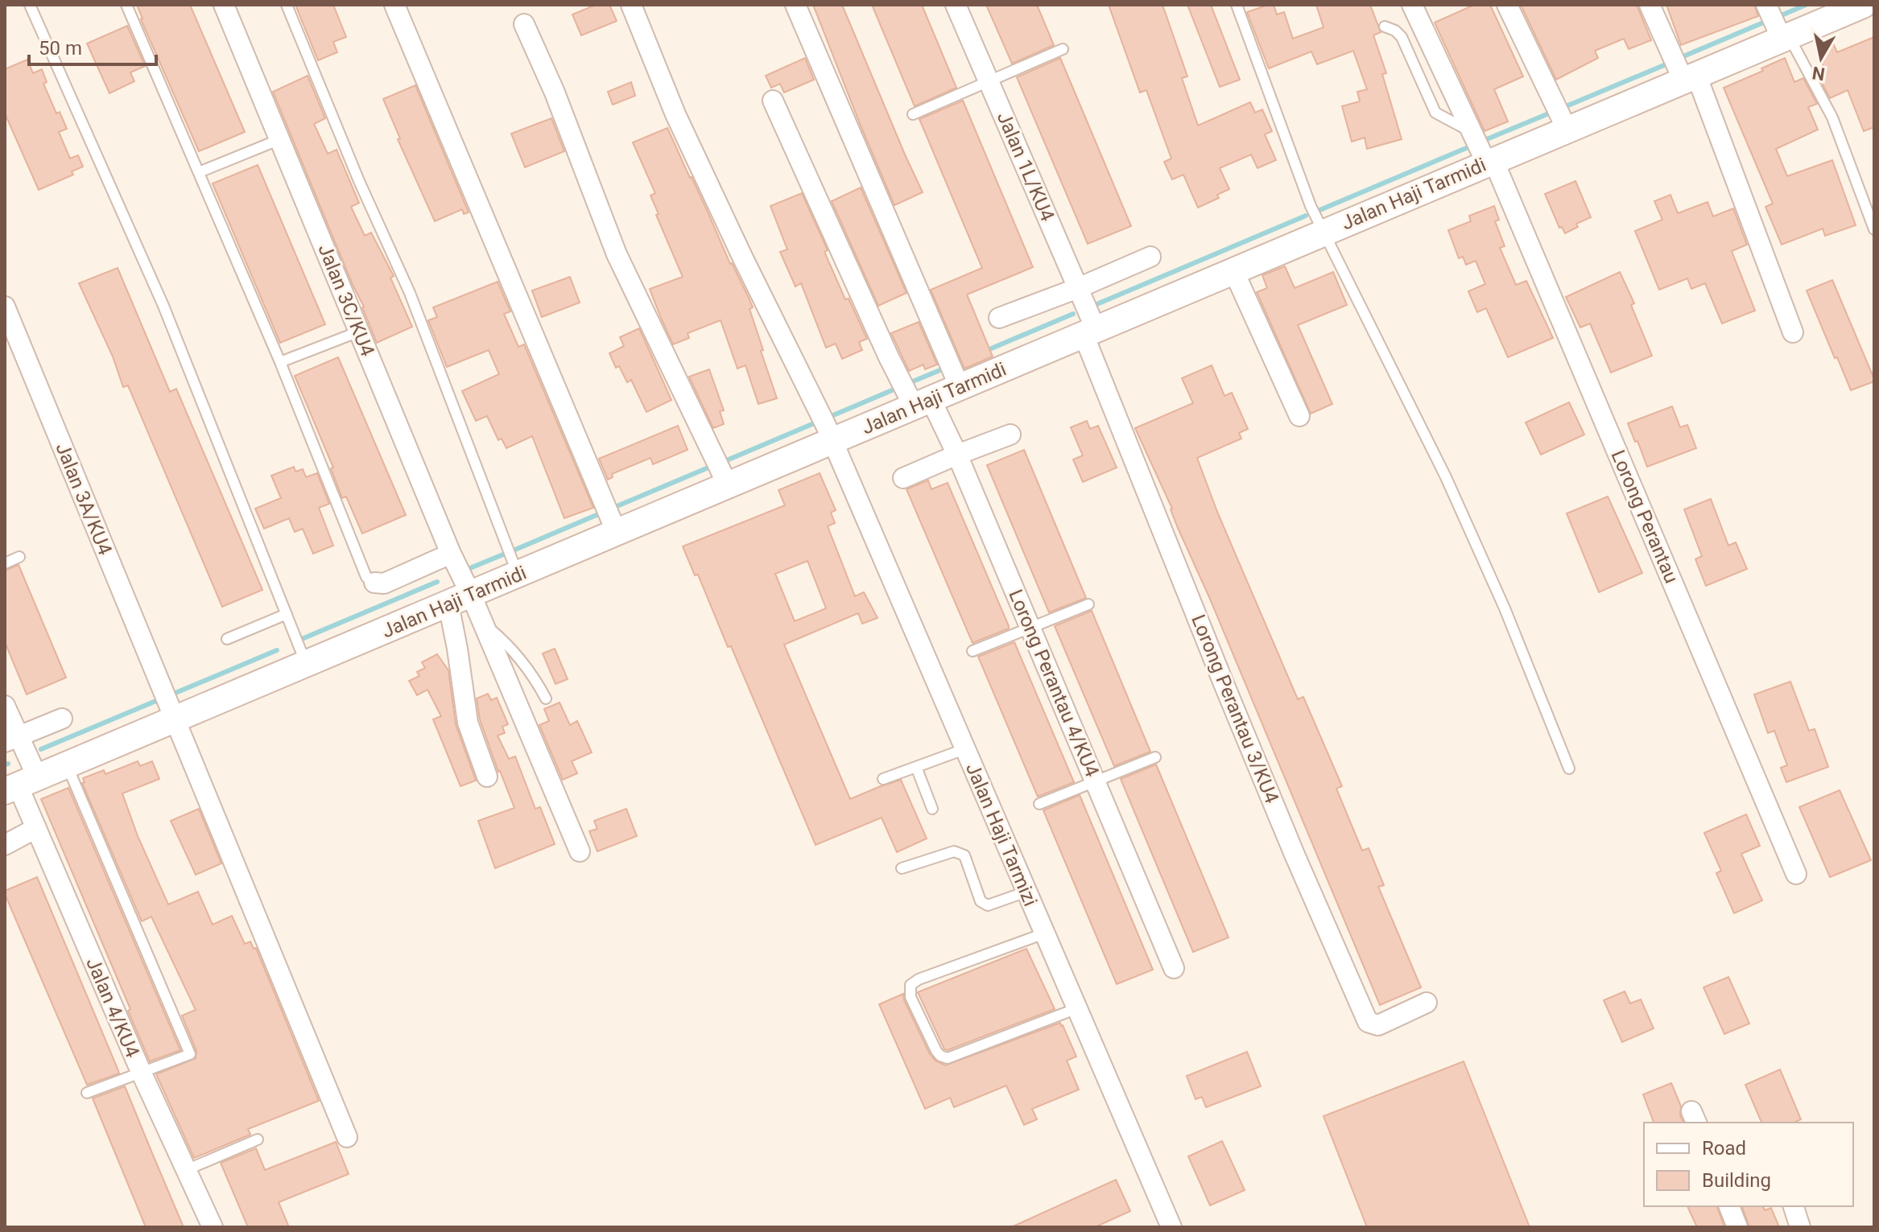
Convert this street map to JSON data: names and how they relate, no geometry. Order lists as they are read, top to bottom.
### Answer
{
  "streets": {
    "street": [
      "Jalan 1L/KU4",
      "Jalan Haji Tarmidi",
      "Jalan 3C/KU4",
      "Jalan 3A/KU4",
      "Lorong Perantau",
      "Lorong Perantau 4/KU4",
      "Lorong Perantau 3/KU4",
      "Jalan Haji Tarmizi",
      "Jalan 4/KU4"
    ]
  },
  "crossings": [
    ["Jalan 1L/KU4", "Jalan Haji Tarmidi"],
    ["Jalan 1L/KU4", "Lorong Perantau 3/KU4"],
    ["Jalan Haji Tarmidi", "Jalan 3C/KU4"],
    ["Jalan Haji Tarmidi", "Jalan 3A/KU4"],
    ["Jalan Haji Tarmidi", "Lorong Perantau"],
    ["Jalan Haji Tarmidi", "Lorong Perantau 4/KU4"],
    ["Jalan Haji Tarmidi", "Lorong Perantau 3/KU4"],
    ["Jalan Haji Tarmidi", "Jalan Haji Tarmizi"],
    ["Jalan Haji Tarmidi", "Jalan 4/KU4"]
  ],
  "legend": ["Road", "Building"],
  "scale_bar": "50 m",
  "north": "bottom"
}
